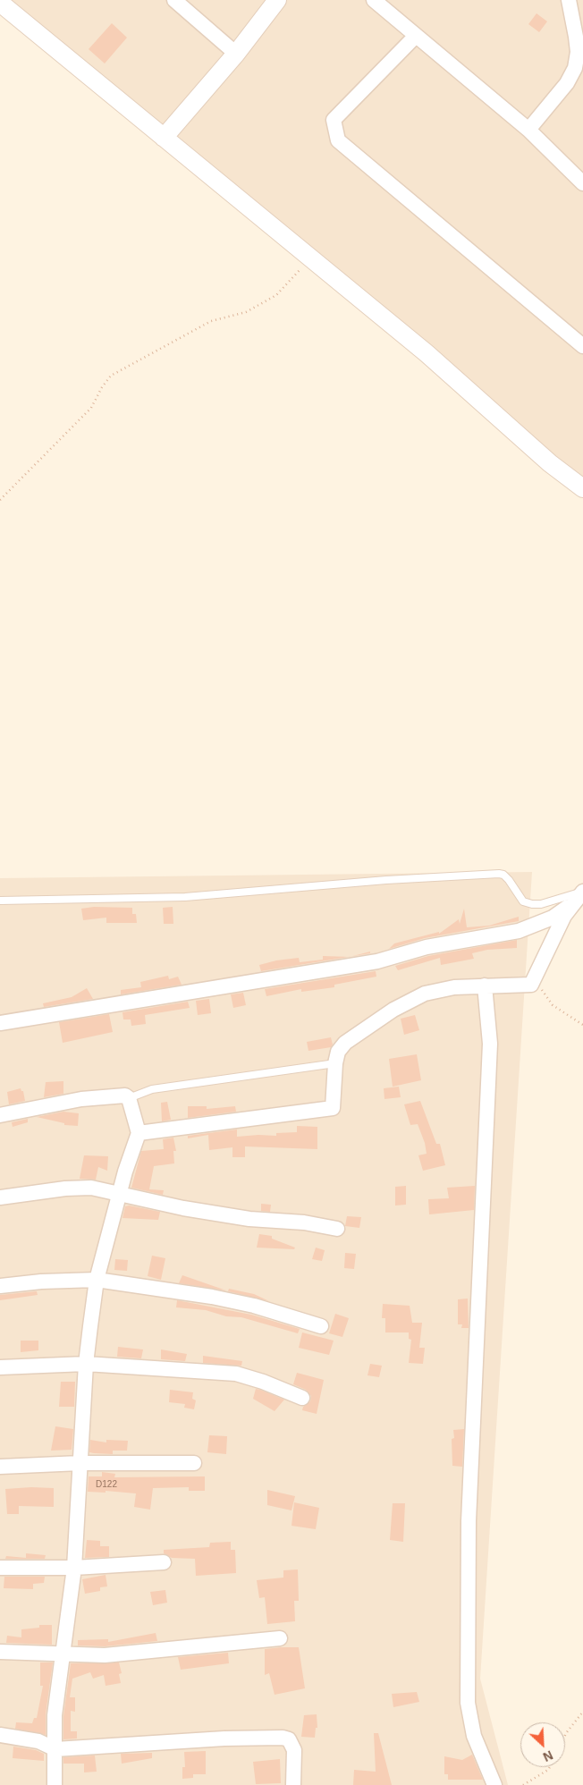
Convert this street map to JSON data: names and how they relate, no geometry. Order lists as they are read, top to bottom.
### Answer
{
  "house_numbers": ["D122"],
  "north": "bottom right"
}
